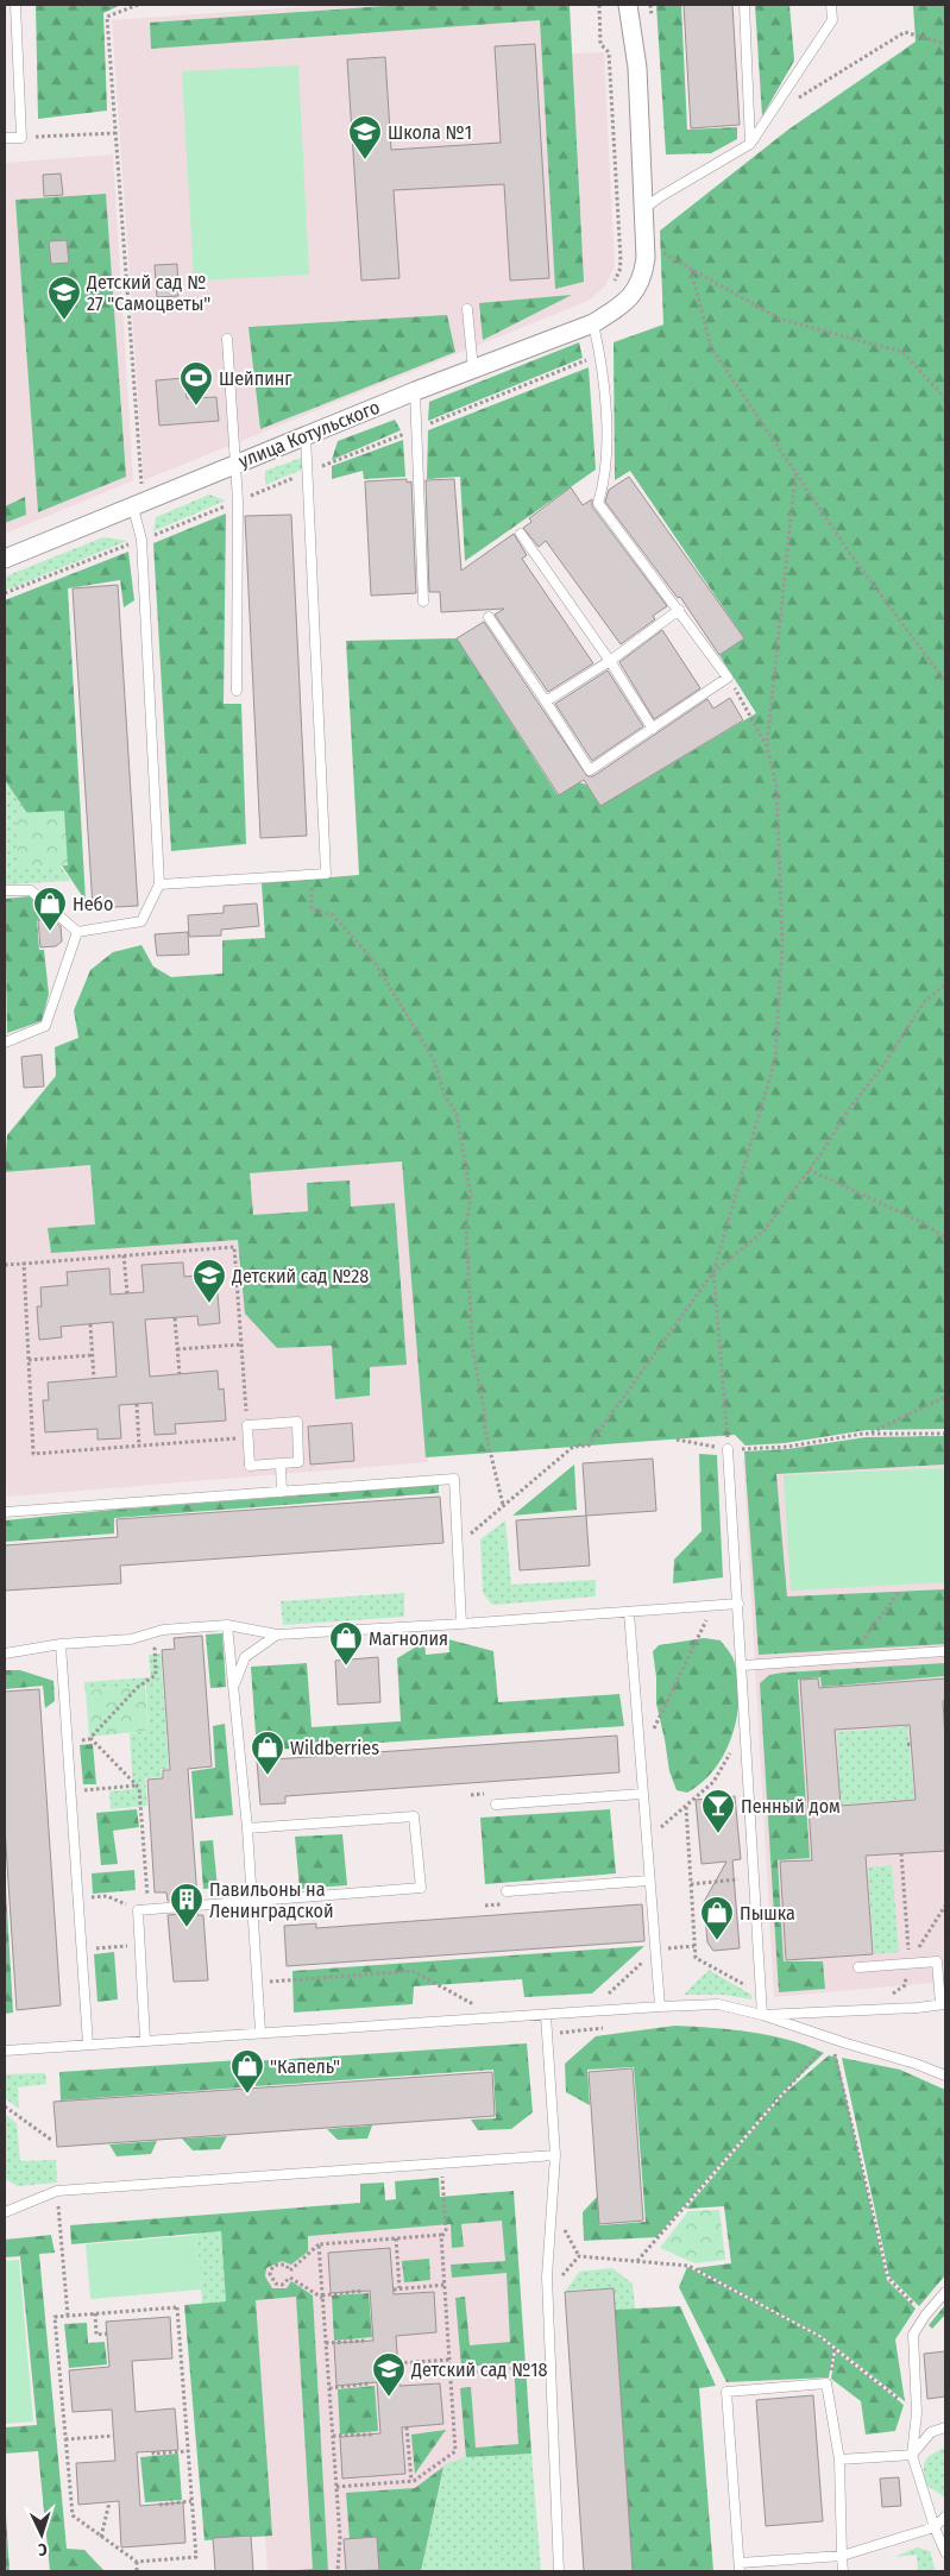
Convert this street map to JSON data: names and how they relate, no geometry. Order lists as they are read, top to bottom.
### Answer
{
  "streets": {
    "street": ["улица Котульского"]
  },
  "places": {
    "school or university": [
      "Школа №1",
      "Детский сад № 27 \"Самоцветы\"",
      "Детский сад №28",
      "Детский сад №18"
    ],
    "sports": ["Шейпинг"],
    "shop": [
      "Небо",
      "Магнолия",
      "Wildberries",
      "Пышка",
      "\"Капель\""
    ],
    "bar": ["Пенный дом"],
    "building": ["Павильоны на Ленинградской"]
  },
  "north": "bottom"
}
